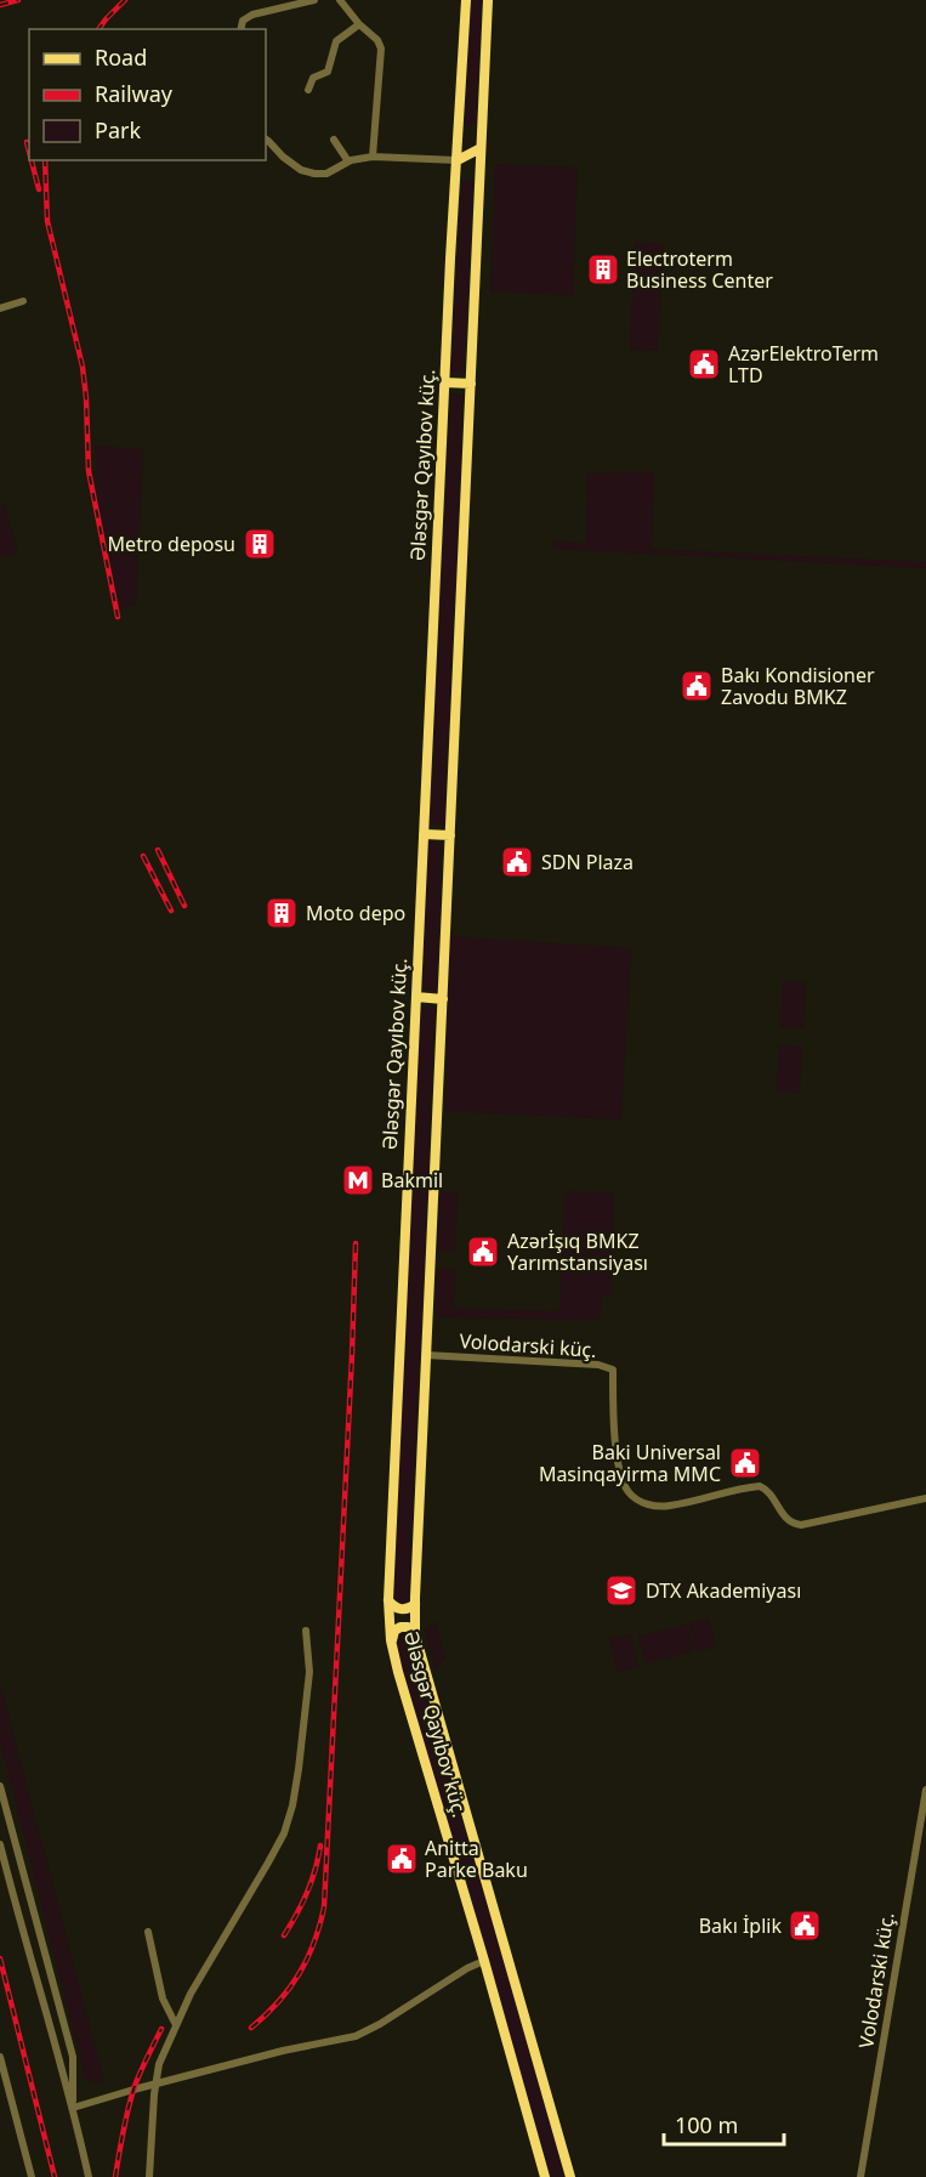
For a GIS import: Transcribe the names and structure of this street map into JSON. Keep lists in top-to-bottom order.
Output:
{
  "streets": {
    "main road": ["Ələsgər Qayıbov küç."],
    "street": ["Volodarski küç."]
  },
  "crossings": [
    ["Ələsgər Qayıbov küç.", "Volodarski küç."]
  ],
  "places": {
    "building": ["Electroterm Business Center", "Metro deposu", "Moto depo"],
    "public building": [
      "AzərElektroTerm LTD",
      "Bakı Kondisioner Zavodu BMKZ",
      "SDN Plaza",
      "Azərİşıq BMKZ Yarımstansiyası",
      "Baki Universal Masinqayirma MMC",
      "Anitta Parke Baku",
      "Bakı İplik"
    ],
    "metro station": ["Bakmil"],
    "school or university": ["DTX Akademiyası"]
  },
  "legend": ["Road", "Railway", "Park"],
  "scale_bar": "100 m"
}
